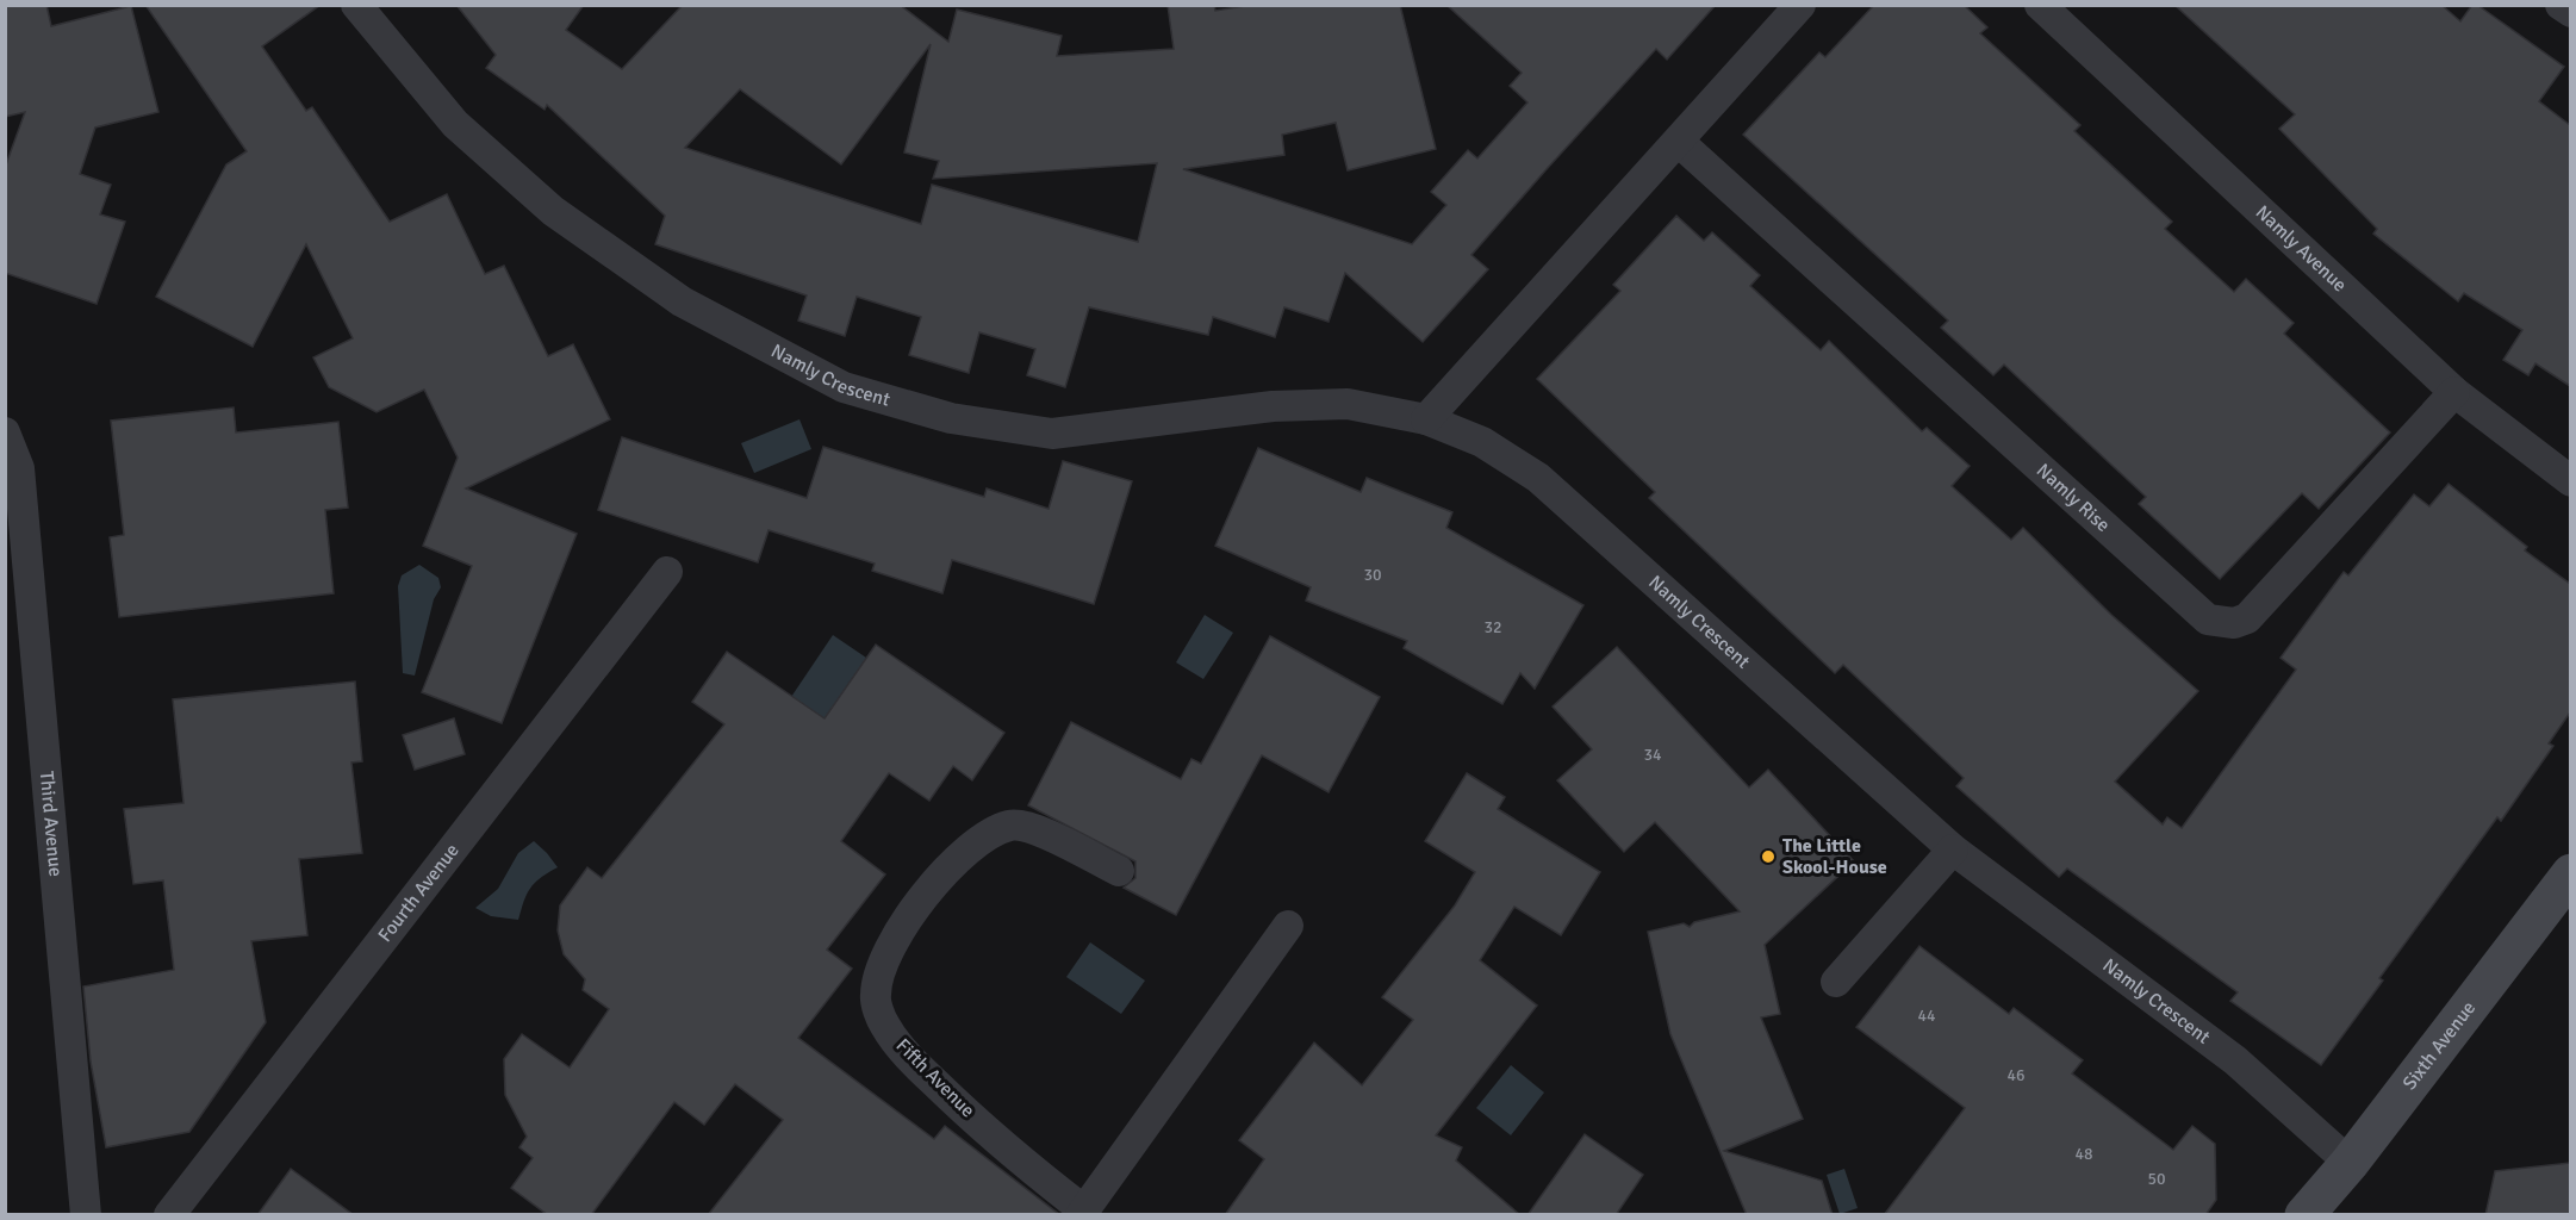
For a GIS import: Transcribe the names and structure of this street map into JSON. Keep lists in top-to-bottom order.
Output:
{
  "streets": {
    "main road": ["Sixth Avenue"],
    "street": [
      "Namly Avenue",
      "Namly Crescent",
      "Namly Rise",
      "Third Avenue",
      "Fourth Avenue",
      "Fifth Avenue"
    ]
  },
  "crossings": [
    ["Namly Avenue", "Namly Rise"],
    ["Namly Crescent", "Sixth Avenue"]
  ],
  "places": ["The Little Skool-House"],
  "house_numbers": [
    "30",
    "32",
    "34",
    "44",
    "46",
    "48",
    "50"
  ]
}
